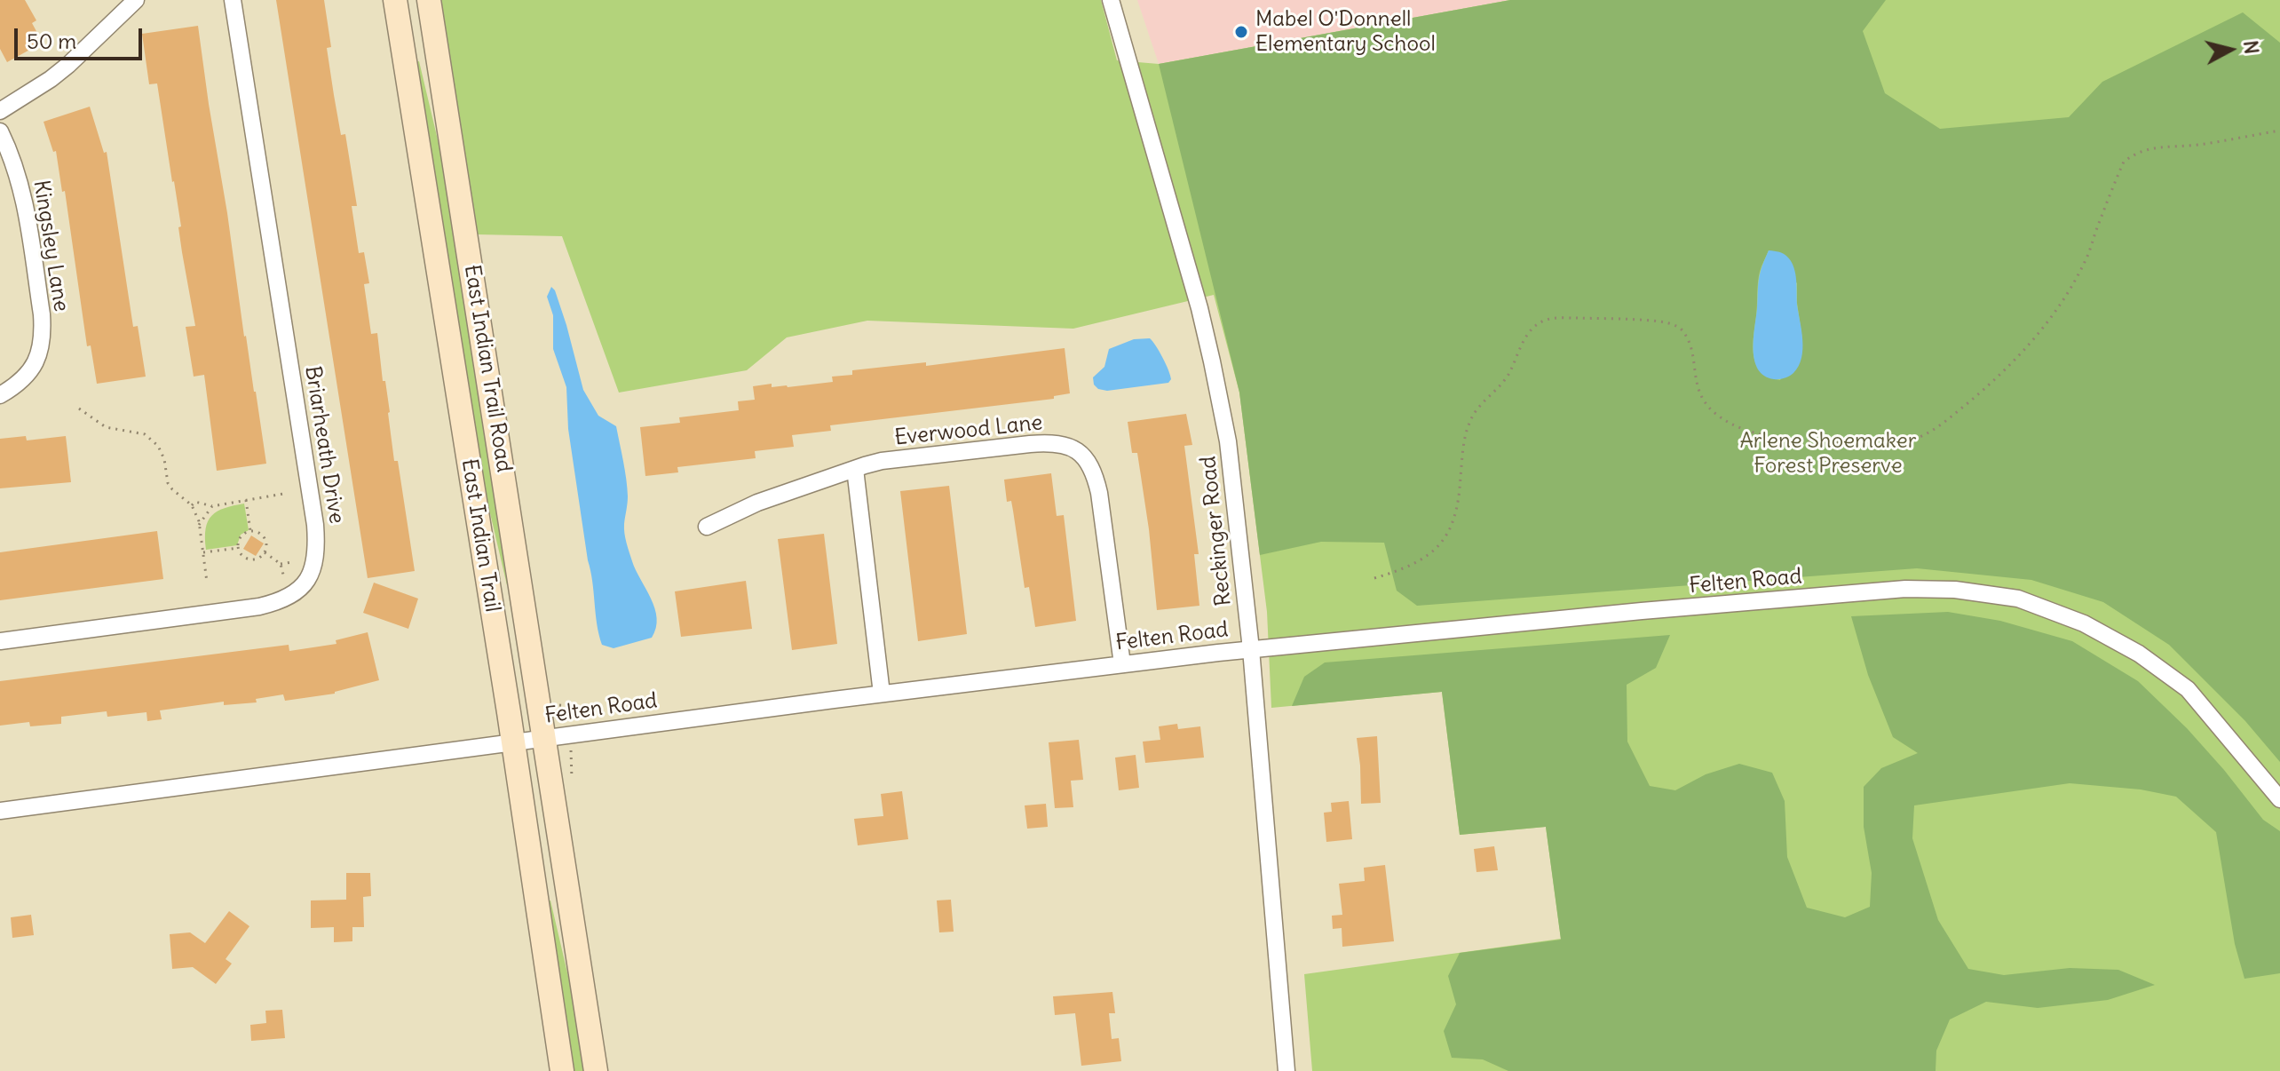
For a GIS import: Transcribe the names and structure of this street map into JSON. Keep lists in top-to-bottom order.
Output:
{
  "streets": {
    "main road": ["East Indian Trail Road", "East Indian Trail"],
    "street": [
      "Kingsley Lane",
      "Everwood Lane",
      "Briarheath Drive",
      "Reckinger Road",
      "Felten Road"
    ]
  },
  "crossings": [
    ["East Indian Trail Road", "Felten Road"],
    ["Everwood Lane", "Felten Road"],
    ["Reckinger Road", "Felten Road"],
    ["East Indian Trail", "Felten Road"]
  ],
  "parks": ["Arlene Shoemaker Forest Preserve"],
  "places": ["Mabel O'Donnell Elementary School"],
  "scale_bar": "50 m",
  "north": "right"
}
